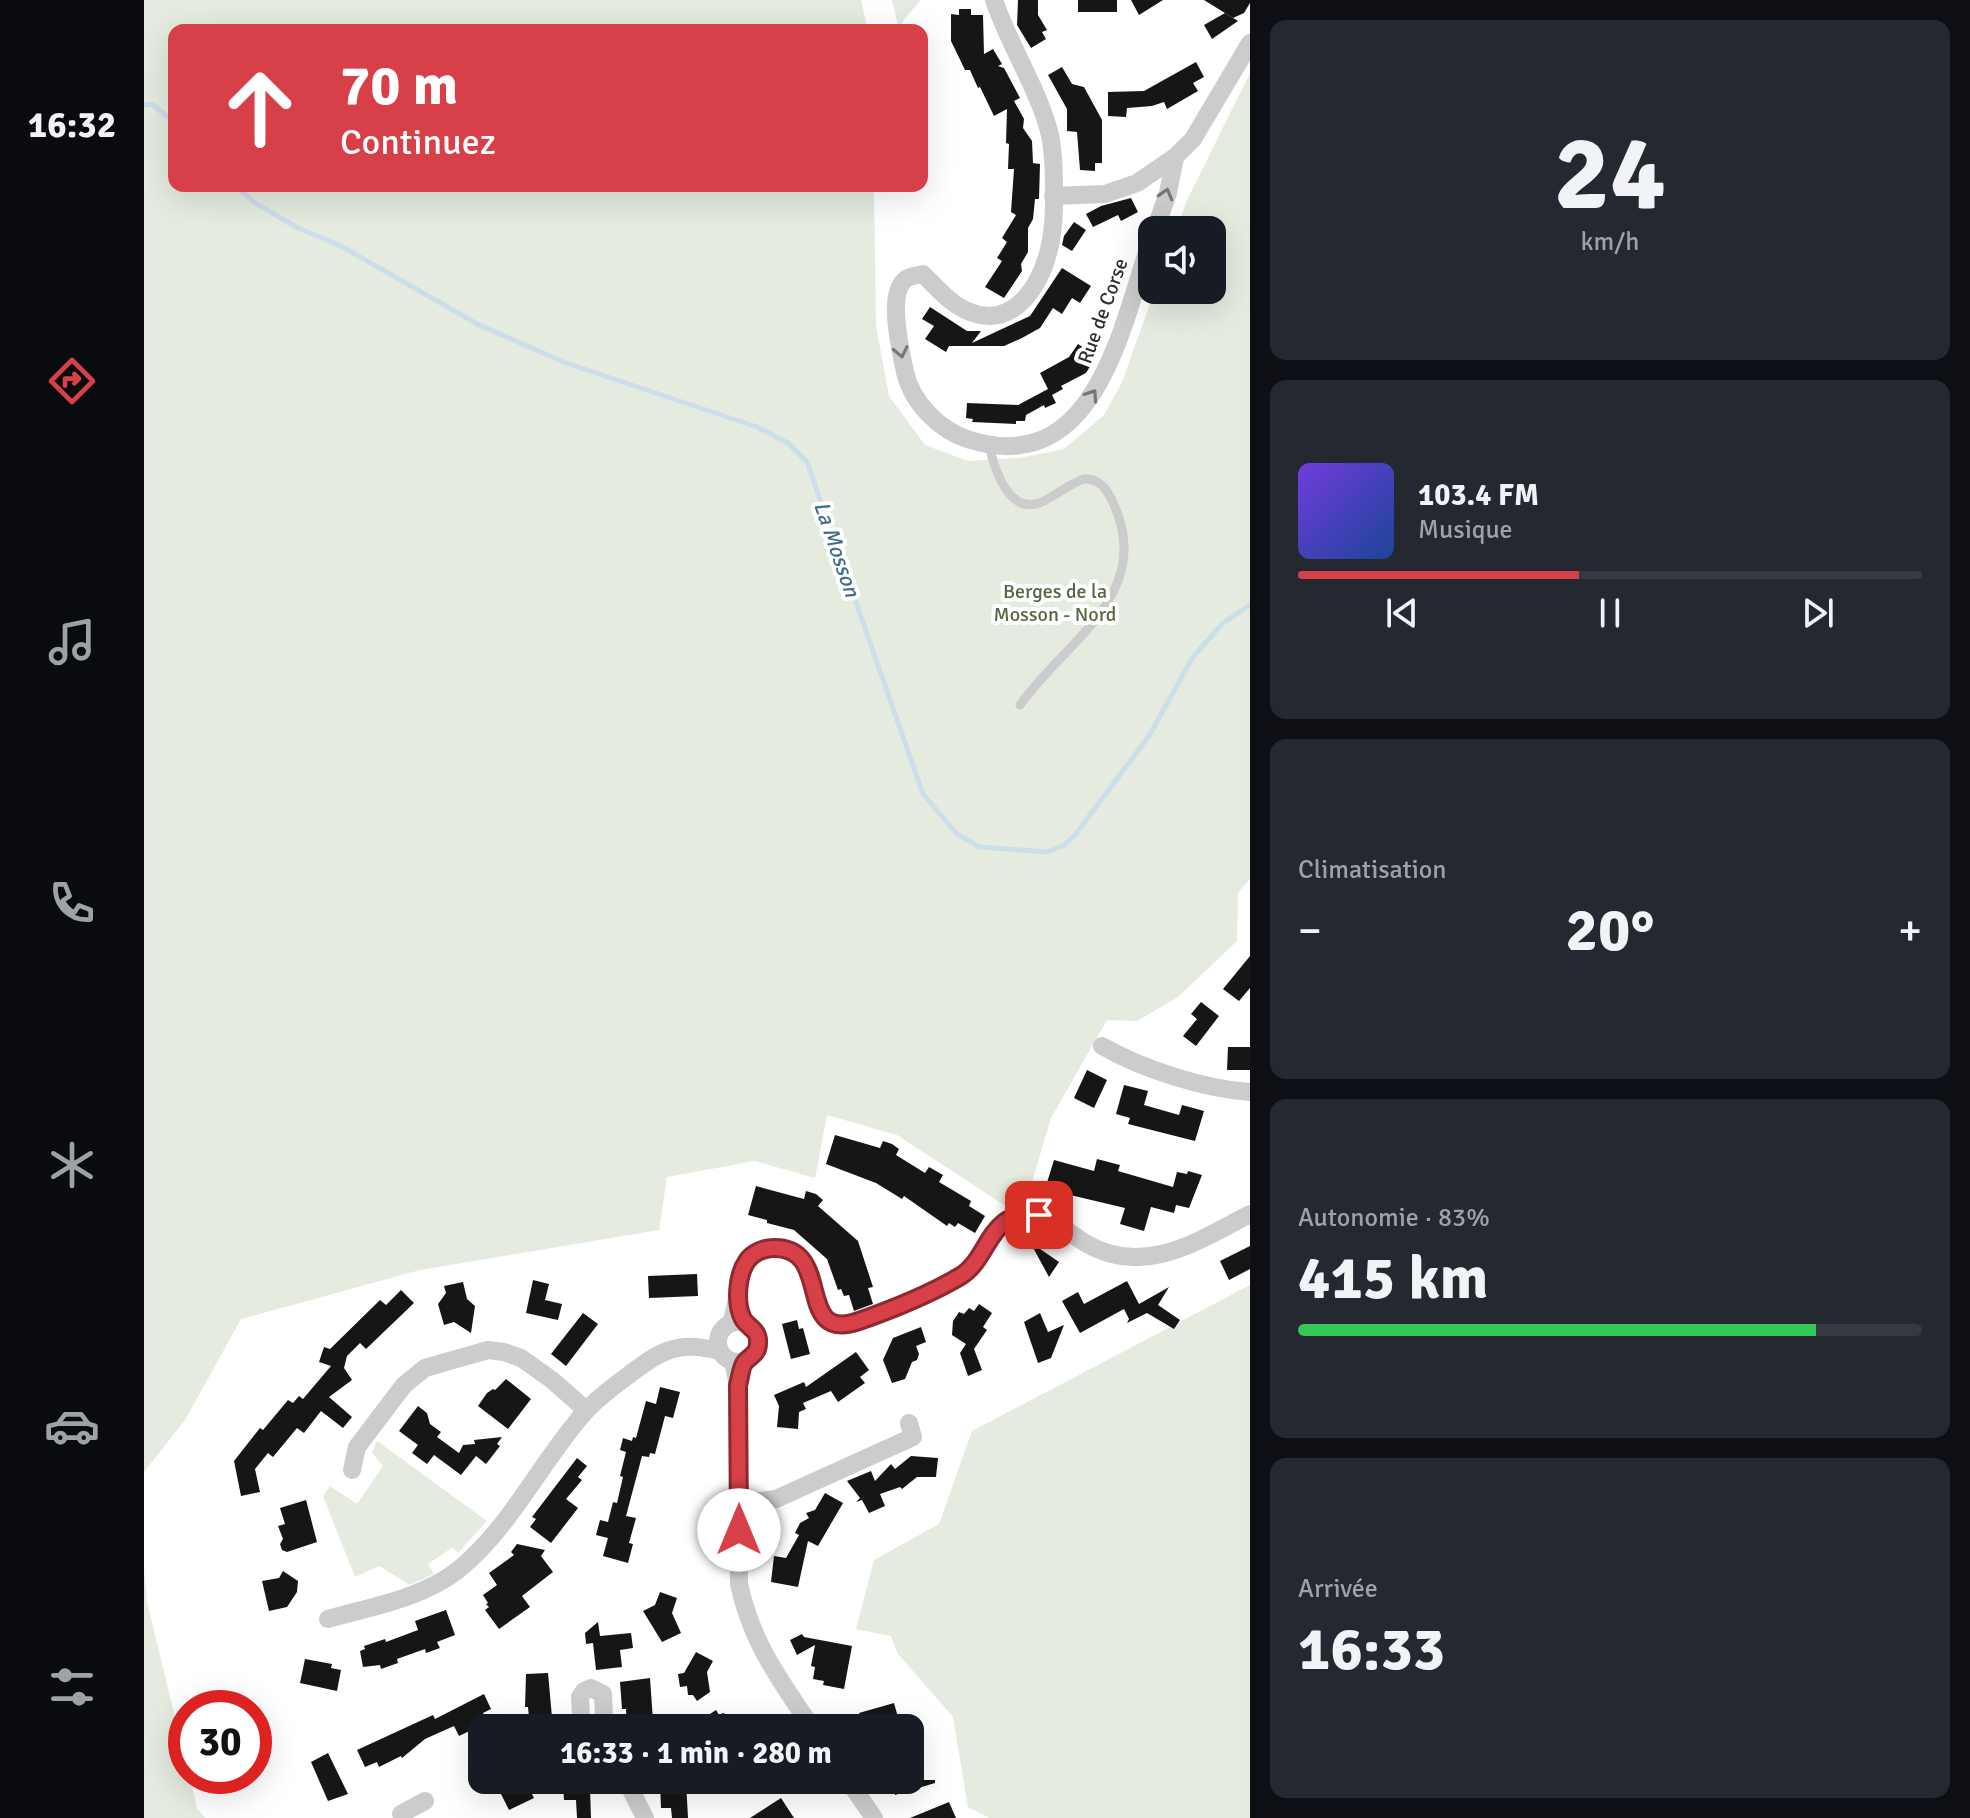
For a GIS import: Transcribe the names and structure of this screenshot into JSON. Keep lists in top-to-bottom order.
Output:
{
  "streets": {
    "street": ["Rue de Corse"]
  },
  "water": ["La Mosson"],
  "parks": ["Berges de la Mosson - Nord"],
  "page": {
    "tabs": "16:32",
    "tile": [
      ["24", "km/h"],
      "Climatisation",
      ["Autonomie · 83%", "415 km"],
      ["Arrivée", "16:33"]
    ],
    "turn": ["70 m", "Continuez"],
    "song": ["103.4 FM", "Musique"],
    "heat": ["−", "20°", "+"],
    "limit": "30",
    "trip": "16:33 · 1 min · 280 m"
  }
}
